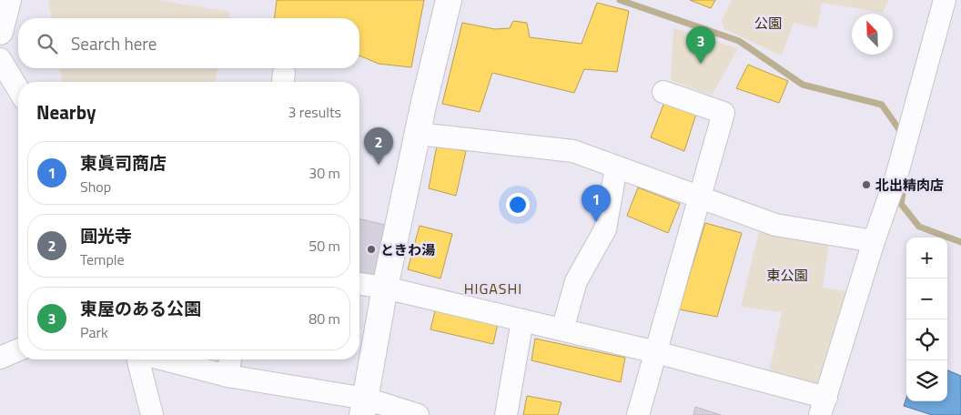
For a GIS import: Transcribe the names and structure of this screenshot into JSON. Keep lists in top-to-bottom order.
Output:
{
  "districts": ["HIGASHI"],
  "parks": ["公園", "東公園"],
  "places": ["北出精肉店", "ときわ湯"],
  "north": "top left",
  "page": {
    "search": "Search here",
    "pins": ["3", "2", "1"],
    "heading": ["Nearby", "3 results"],
    "list": [
      {
        "mark": "1",
        "name": "東眞司商店",
        "note": "Shop",
        "value": "30 m"
      },
      {
        "mark": "2",
        "name": "圓光寺",
        "note": "Temple",
        "value": "50 m"
      },
      {
        "mark": "3",
        "name": "東屋のある公園",
        "note": "Park",
        "value": "80 m"
      }
    ],
    "map_buttons": ["+", "−"]
  }
}
